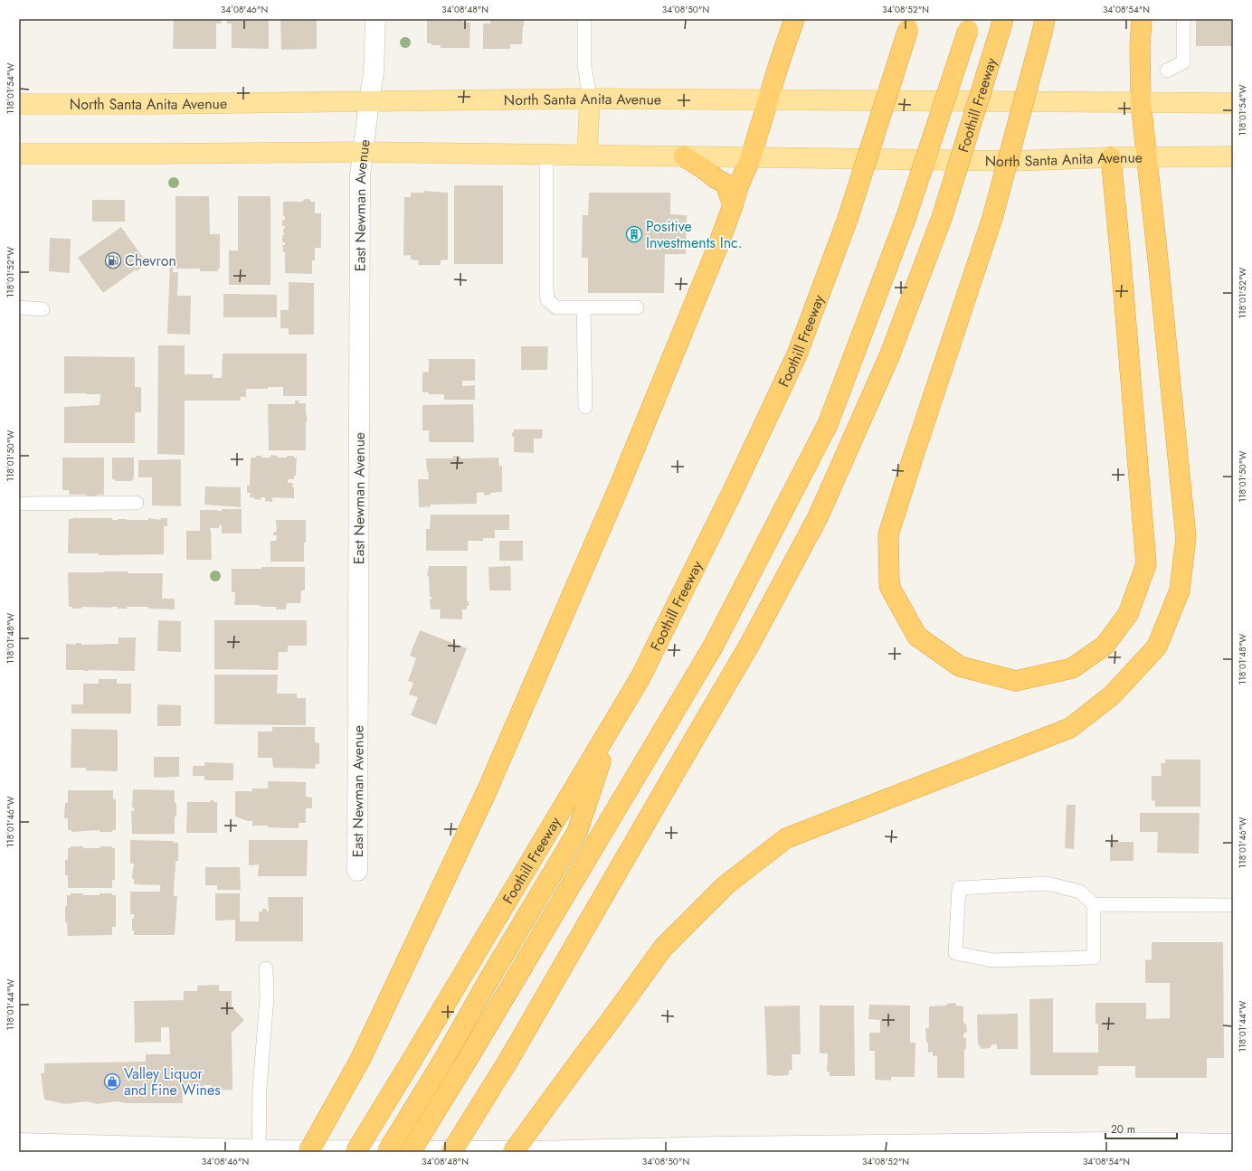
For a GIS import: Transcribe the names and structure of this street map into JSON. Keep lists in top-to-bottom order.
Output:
{
  "streets": {
    "highway": ["Foothill Freeway"],
    "main road": ["North Santa Anita Avenue"],
    "street": ["East Newman Avenue"]
  },
  "crossings": [
    ["North Santa Anita Avenue", "East Newman Avenue"]
  ],
  "places": {
    "building": ["Positive Investments Inc."],
    "fuel station": ["Chevron"],
    "shop": ["Valley Liquor and Fine Wines"]
  },
  "scale_bar": "20 m",
  "coordinates": [
    "34°08'46\"N",
    "34°08'48\"N",
    "34°08'50\"N",
    "34°08'52\"N",
    "34°08'54\"N",
    "118°01'54\"W",
    "118°01'52\"W",
    "118°01'50\"W",
    "118°01'48\"W",
    "118°01'46\"W",
    "118°01'44\"W"
  ]
}
